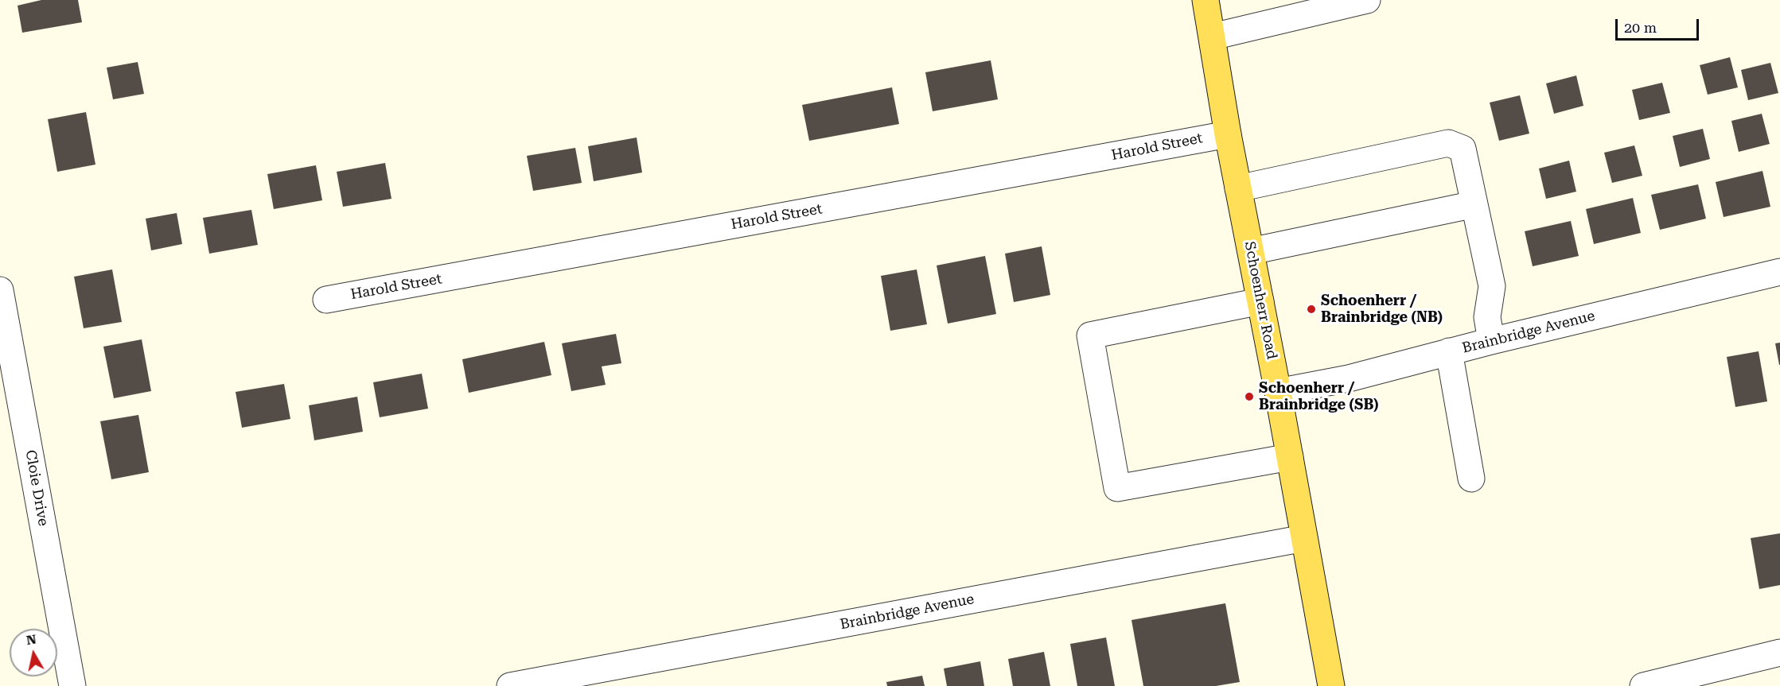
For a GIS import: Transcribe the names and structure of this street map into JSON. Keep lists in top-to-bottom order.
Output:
{
  "streets": {
    "main road": ["Schoenherr Road"],
    "street": ["Harold Street", "Brainbridge Avenue", "Cloie Drive"]
  },
  "crossings": [
    ["Harold Street", "Schoenherr Road"],
    ["Schoenherr Road", "Brainbridge Avenue"]
  ],
  "places": ["Schoenherr / Brainbridge (NB)", "Schoenherr / Brainbridge (SB)"],
  "scale_bar": "20 m",
  "north": "top"
}
